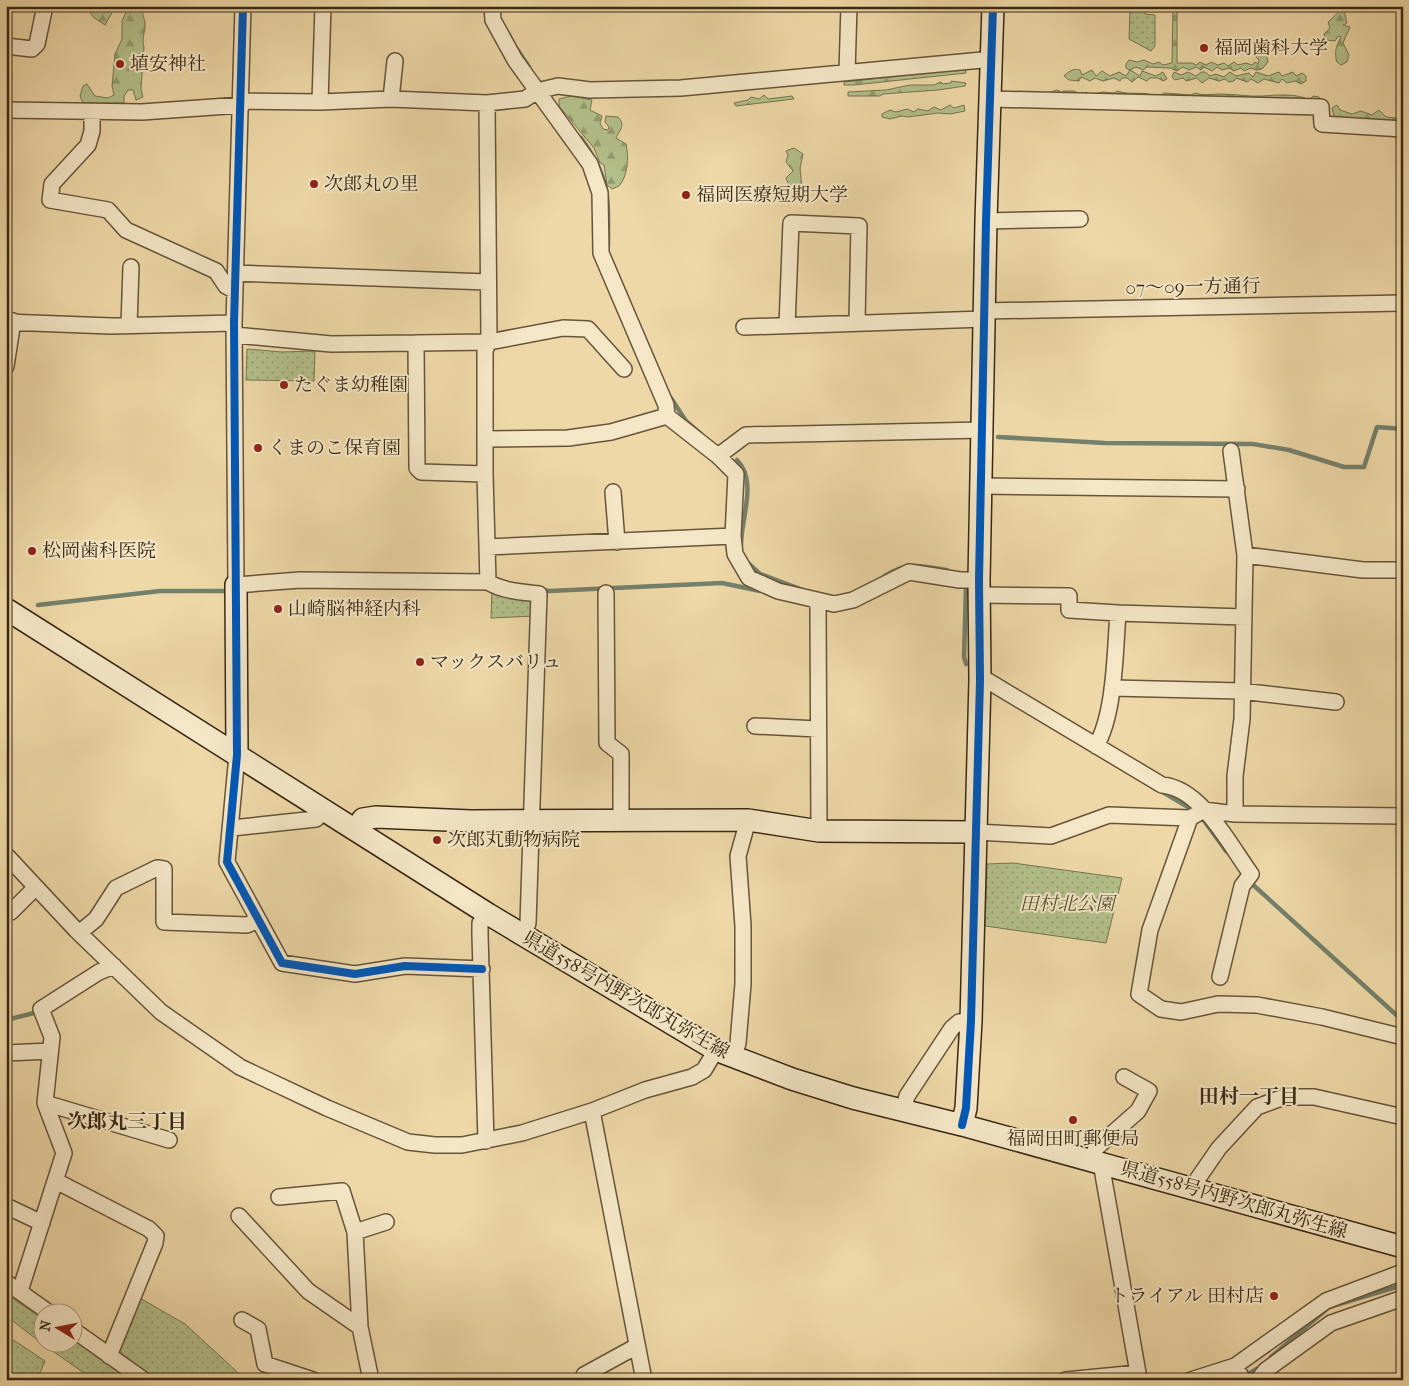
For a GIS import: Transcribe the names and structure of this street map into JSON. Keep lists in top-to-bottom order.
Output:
{
  "streets": {
    "street": ["07～09一方通行", "県道558号内野次郎丸弥生線"]
  },
  "districts": ["田村一丁目", "次郎丸三丁目"],
  "parks": ["田村北公園"],
  "places": [
    "福岡歯科大学",
    "埴安神社",
    "次郎丸の里",
    "福岡医療短期大学",
    "たぐま幼稚園",
    "くまのこ保育園",
    "松岡歯科医院",
    "山崎脳神経内科",
    "マックスバリュ",
    "次郎丸動物病院",
    "福岡田町郵便局",
    "トライアル 田村店"
  ],
  "north": "left"
}
